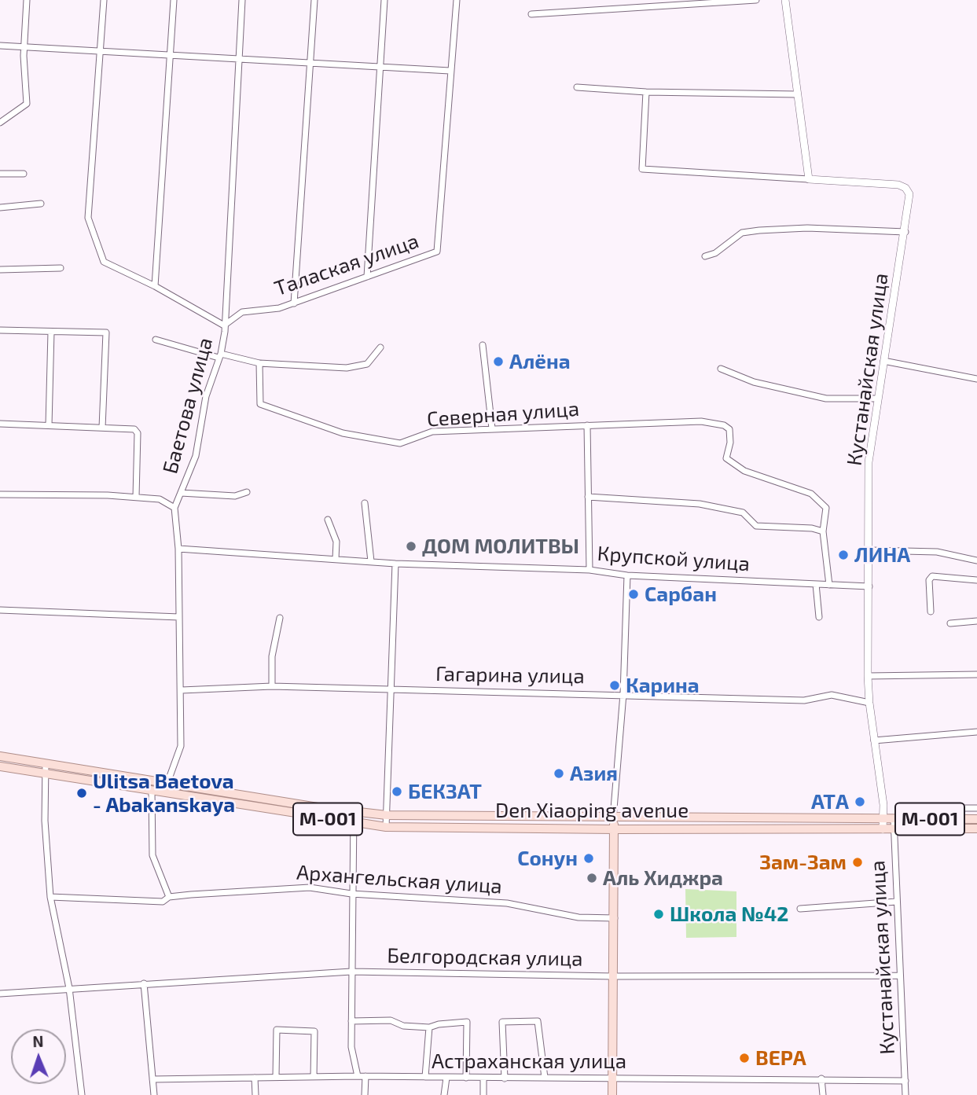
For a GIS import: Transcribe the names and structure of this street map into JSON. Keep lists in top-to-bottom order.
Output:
{
  "streets": {
    "main road": ["Den Xiaoping avenue", "M-001"],
    "street": [
      "Талаская улица",
      "Кустанайская улица",
      "Баетова улица",
      "Северная улица",
      "Крупской улица",
      "Гагарина улица",
      "Архангельская улица",
      "Белгородская улица",
      "Астраханская улица"
    ]
  },
  "crossings": [
    ["Талаская улица", "Баетова улица"],
    ["Кустанайская улица", "Крупской улица"],
    ["Кустанайская улица", "Гагарина улица"],
    ["Кустанайская улица", "Den Xiaoping avenue"],
    ["Кустанайская улица", "Белгородская улица"],
    ["Кустанайская улица", "Астраханская улица"],
    ["Баетова улица", "Крупской улица"],
    ["Баетова улица", "Гагарина улица"],
    ["Баетова улица", "Den Xiaoping avenue"],
    ["Den Xiaoping avenue", "M-001"]
  ],
  "places": [
    "Алёна",
    "ДОМ МОЛИТВЫ",
    "ЛИНА",
    "Сарбан",
    "Карина",
    "Азия",
    "БЕКЗАТ",
    "Ulitsa Baetova - Abakanskaya",
    "АТА",
    "Сонун",
    "Зам-Зам",
    "Аль Хиджра",
    "Школа №42",
    "ВЕРА"
  ],
  "north": "top"
}
